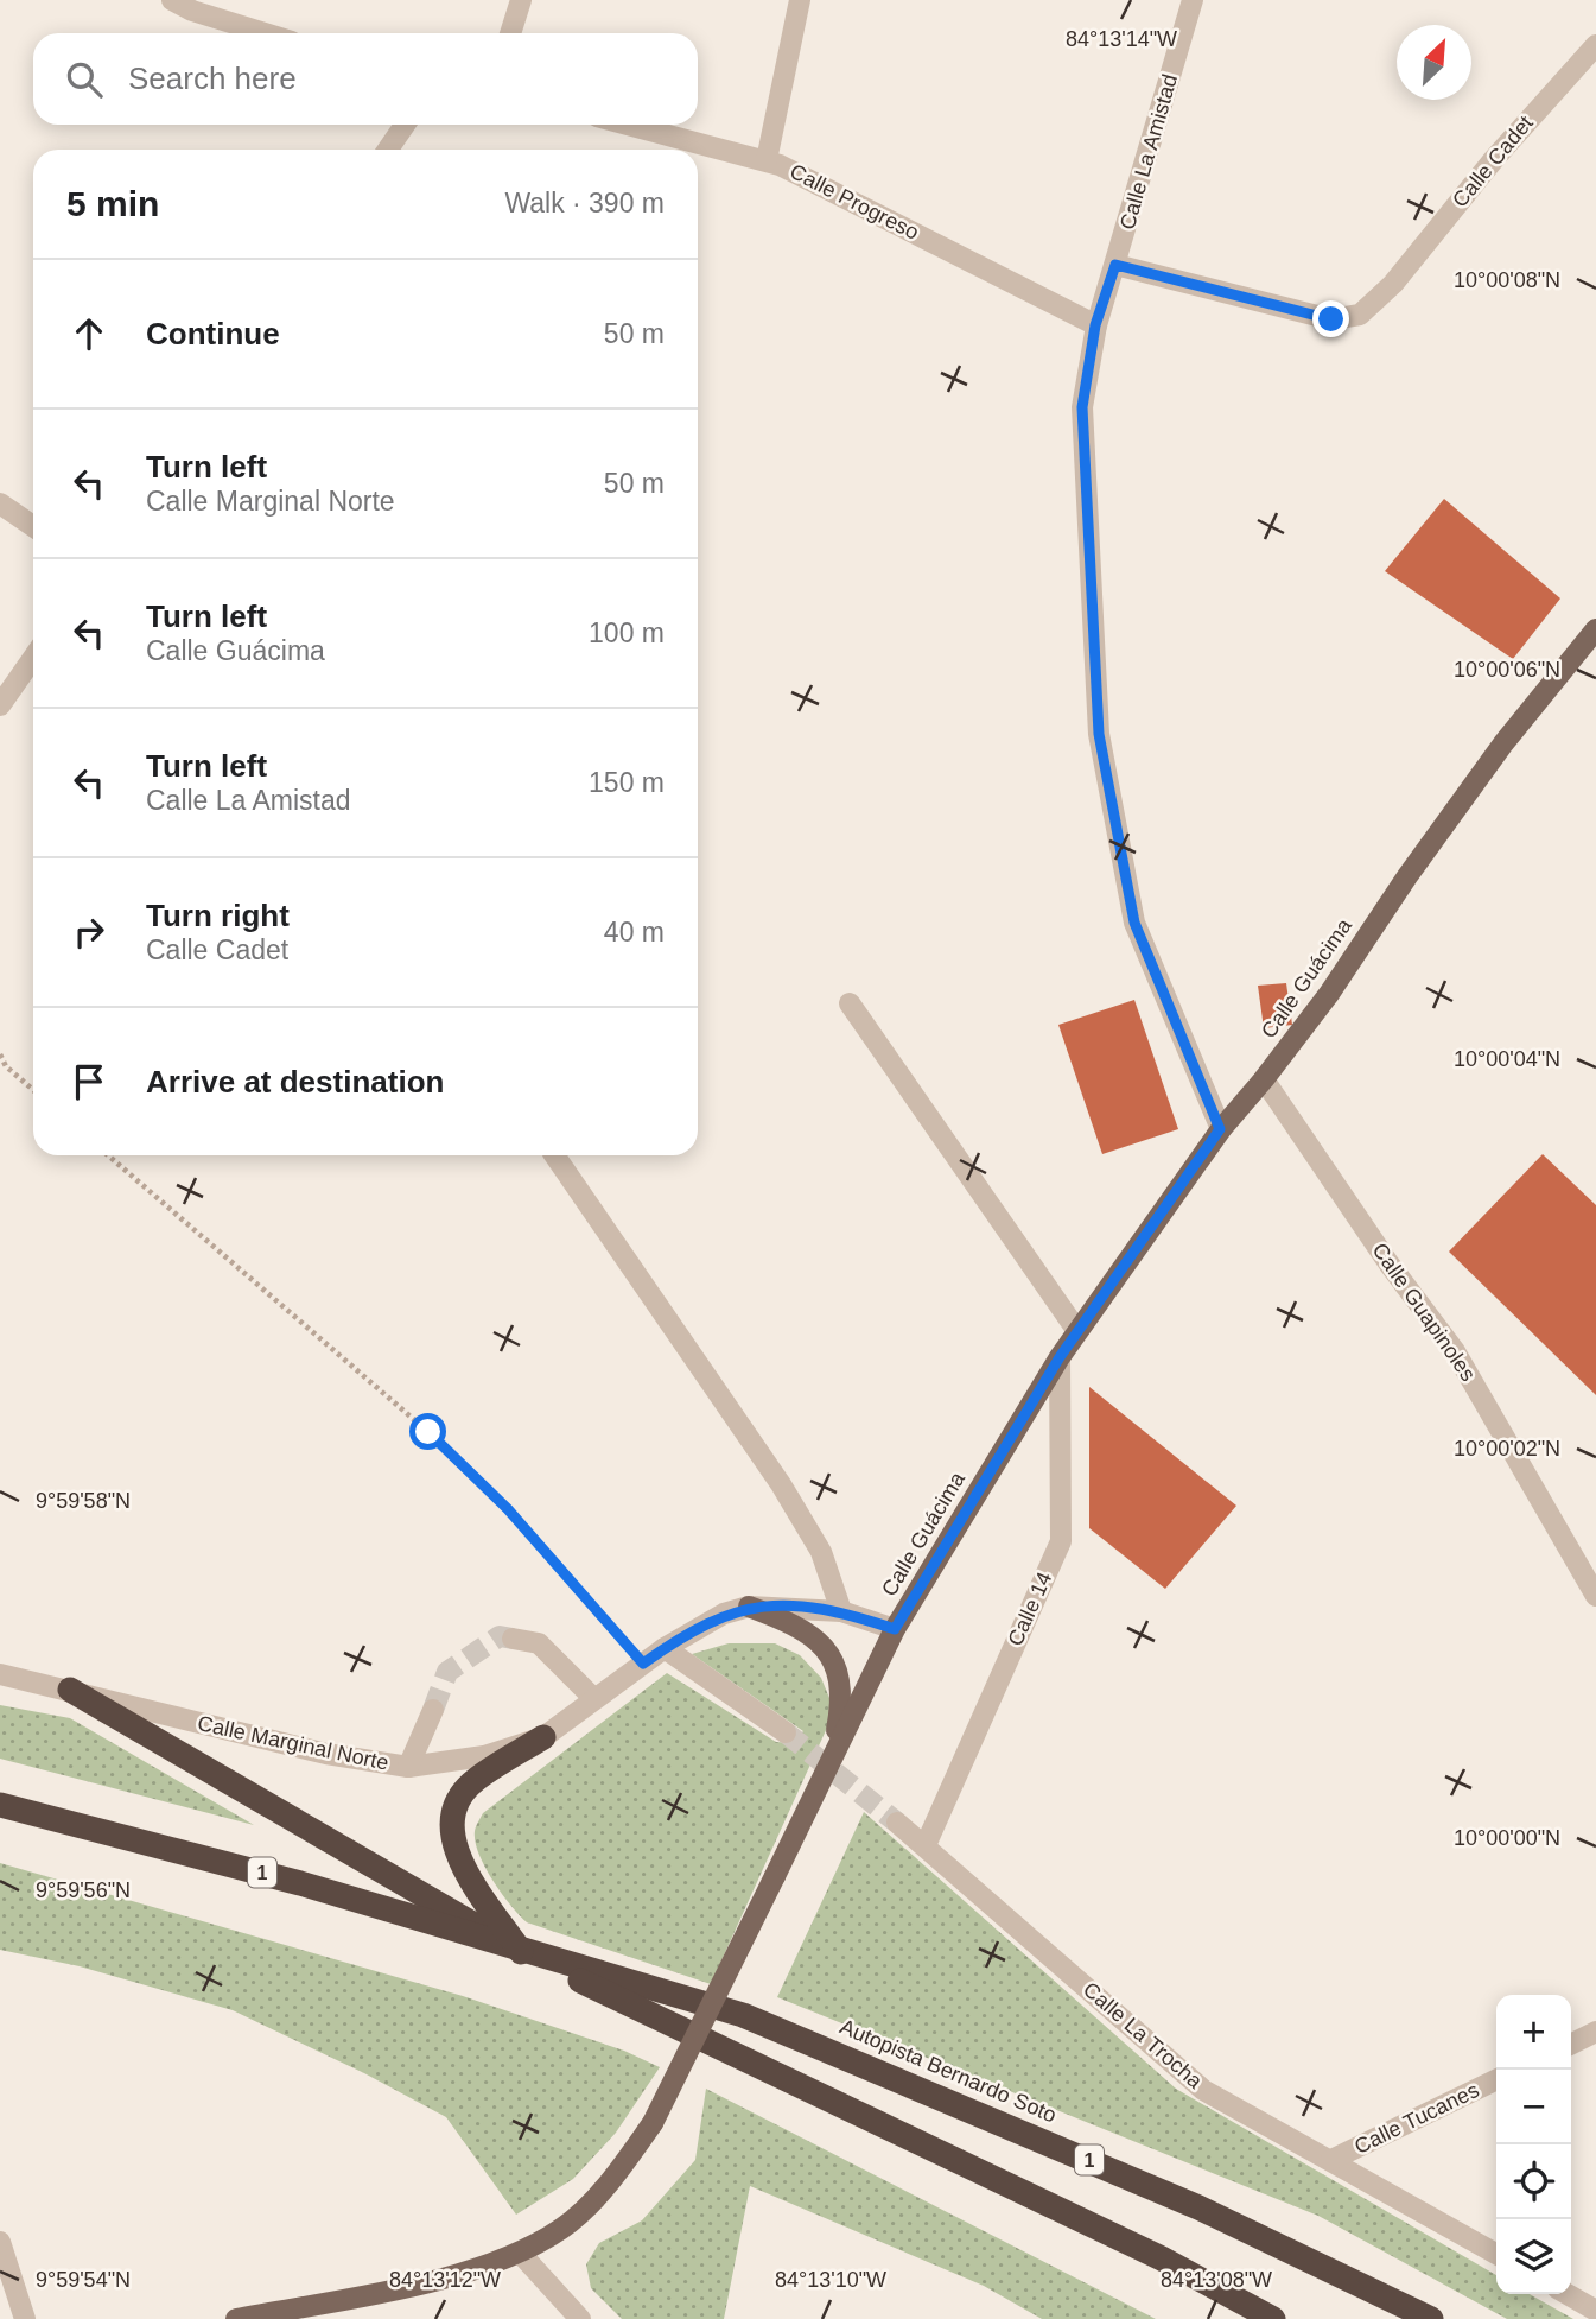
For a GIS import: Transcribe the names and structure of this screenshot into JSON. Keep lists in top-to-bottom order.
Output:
{
  "streets": {
    "highway": ["1", "Autopista Bernardo Soto"],
    "main road": ["Calle Guácima"],
    "street": [
      "Calle La Amistad",
      "Calle Cadet",
      "Calle Progreso",
      "Calle Guapinoles",
      "Calle 14",
      "Calle Marginal Norte",
      "Calle La Trocha",
      "Calle Tucanes"
    ]
  },
  "crossings": [
    ["Calle La Amistad", "Calle Cadet"],
    ["Calle La Amistad", "Calle Progreso"],
    ["Calle La Amistad", "Calle Guácima"],
    ["Calle Guácima", "Calle Guapinoles"],
    ["Calle Guácima", "Calle 14"],
    ["Calle Guácima", "Calle Marginal Norte"],
    ["Calle 14", "Calle La Trocha"],
    ["Calle La Trocha", "Calle Tucanes"]
  ],
  "north": "top right",
  "page": {
    "search": "Search here",
    "heading": ["5 min", "Walk · 390 m"],
    "list": [
      ["Continue", "50 m"],
      ["Turn left", "Calle Marginal Norte", "50 m"],
      ["Turn left", "Calle Guácima", "100 m"],
      ["Turn left", "Calle La Amistad", "150 m"],
      ["Turn right", "Calle Cadet", "40 m"],
      "Arrive at destination"
    ],
    "map_buttons": ["+", "−"]
  },
  "coordinates": [
    "84°13'14\"W",
    "10°00'08\"N",
    "10°00'06\"N",
    "10°00'04\"N",
    "10°00'02\"N",
    "9°59'58\"N",
    "10°00'00\"N",
    "9°59'56\"N",
    "84°13'12\"W",
    "84°13'10\"W",
    "84°13'08\"W",
    "9°59'54\"N"
  ]
}
